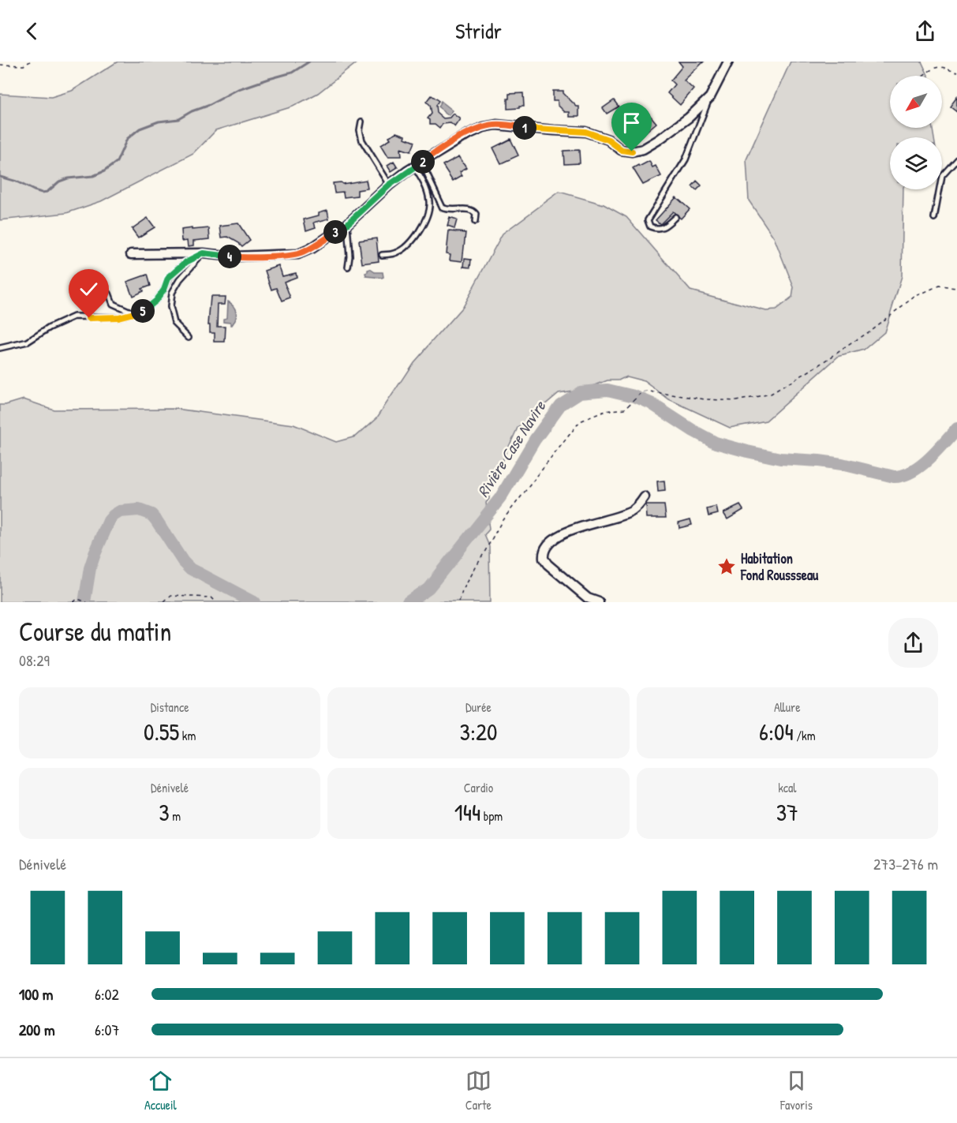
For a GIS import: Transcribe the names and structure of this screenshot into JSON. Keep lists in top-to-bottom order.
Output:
{
  "water": ["Rivière Case Navire"],
  "places": {
    "place": ["Habitation Fond Roussseau"]
  },
  "north": "bottom left",
  "page": {
    "header": "Stridr",
    "pins": [
      "1",
      "2",
      "3",
      "4",
      "5"
    ],
    "heading": ["Course du matin", "08:29"],
    "stats": [
      ["Distance", "0.55 km"],
      ["Durée", "3:20"],
      ["Allure", "6:04 /km"],
      ["Dénivelé", "3 m"],
      ["Cardio", "144 bpm"],
      ["kcal", "37"]
    ],
    "chart": ["Dénivelé", "273–276 m"],
    "list": [
      {
        "name": "100 m",
        "note": "6:02"
      },
      {
        "name": "200 m",
        "note": "6:07"
      }
    ],
    "tabs": ["Accueil", "Carte", "Favoris"]
  }
}
